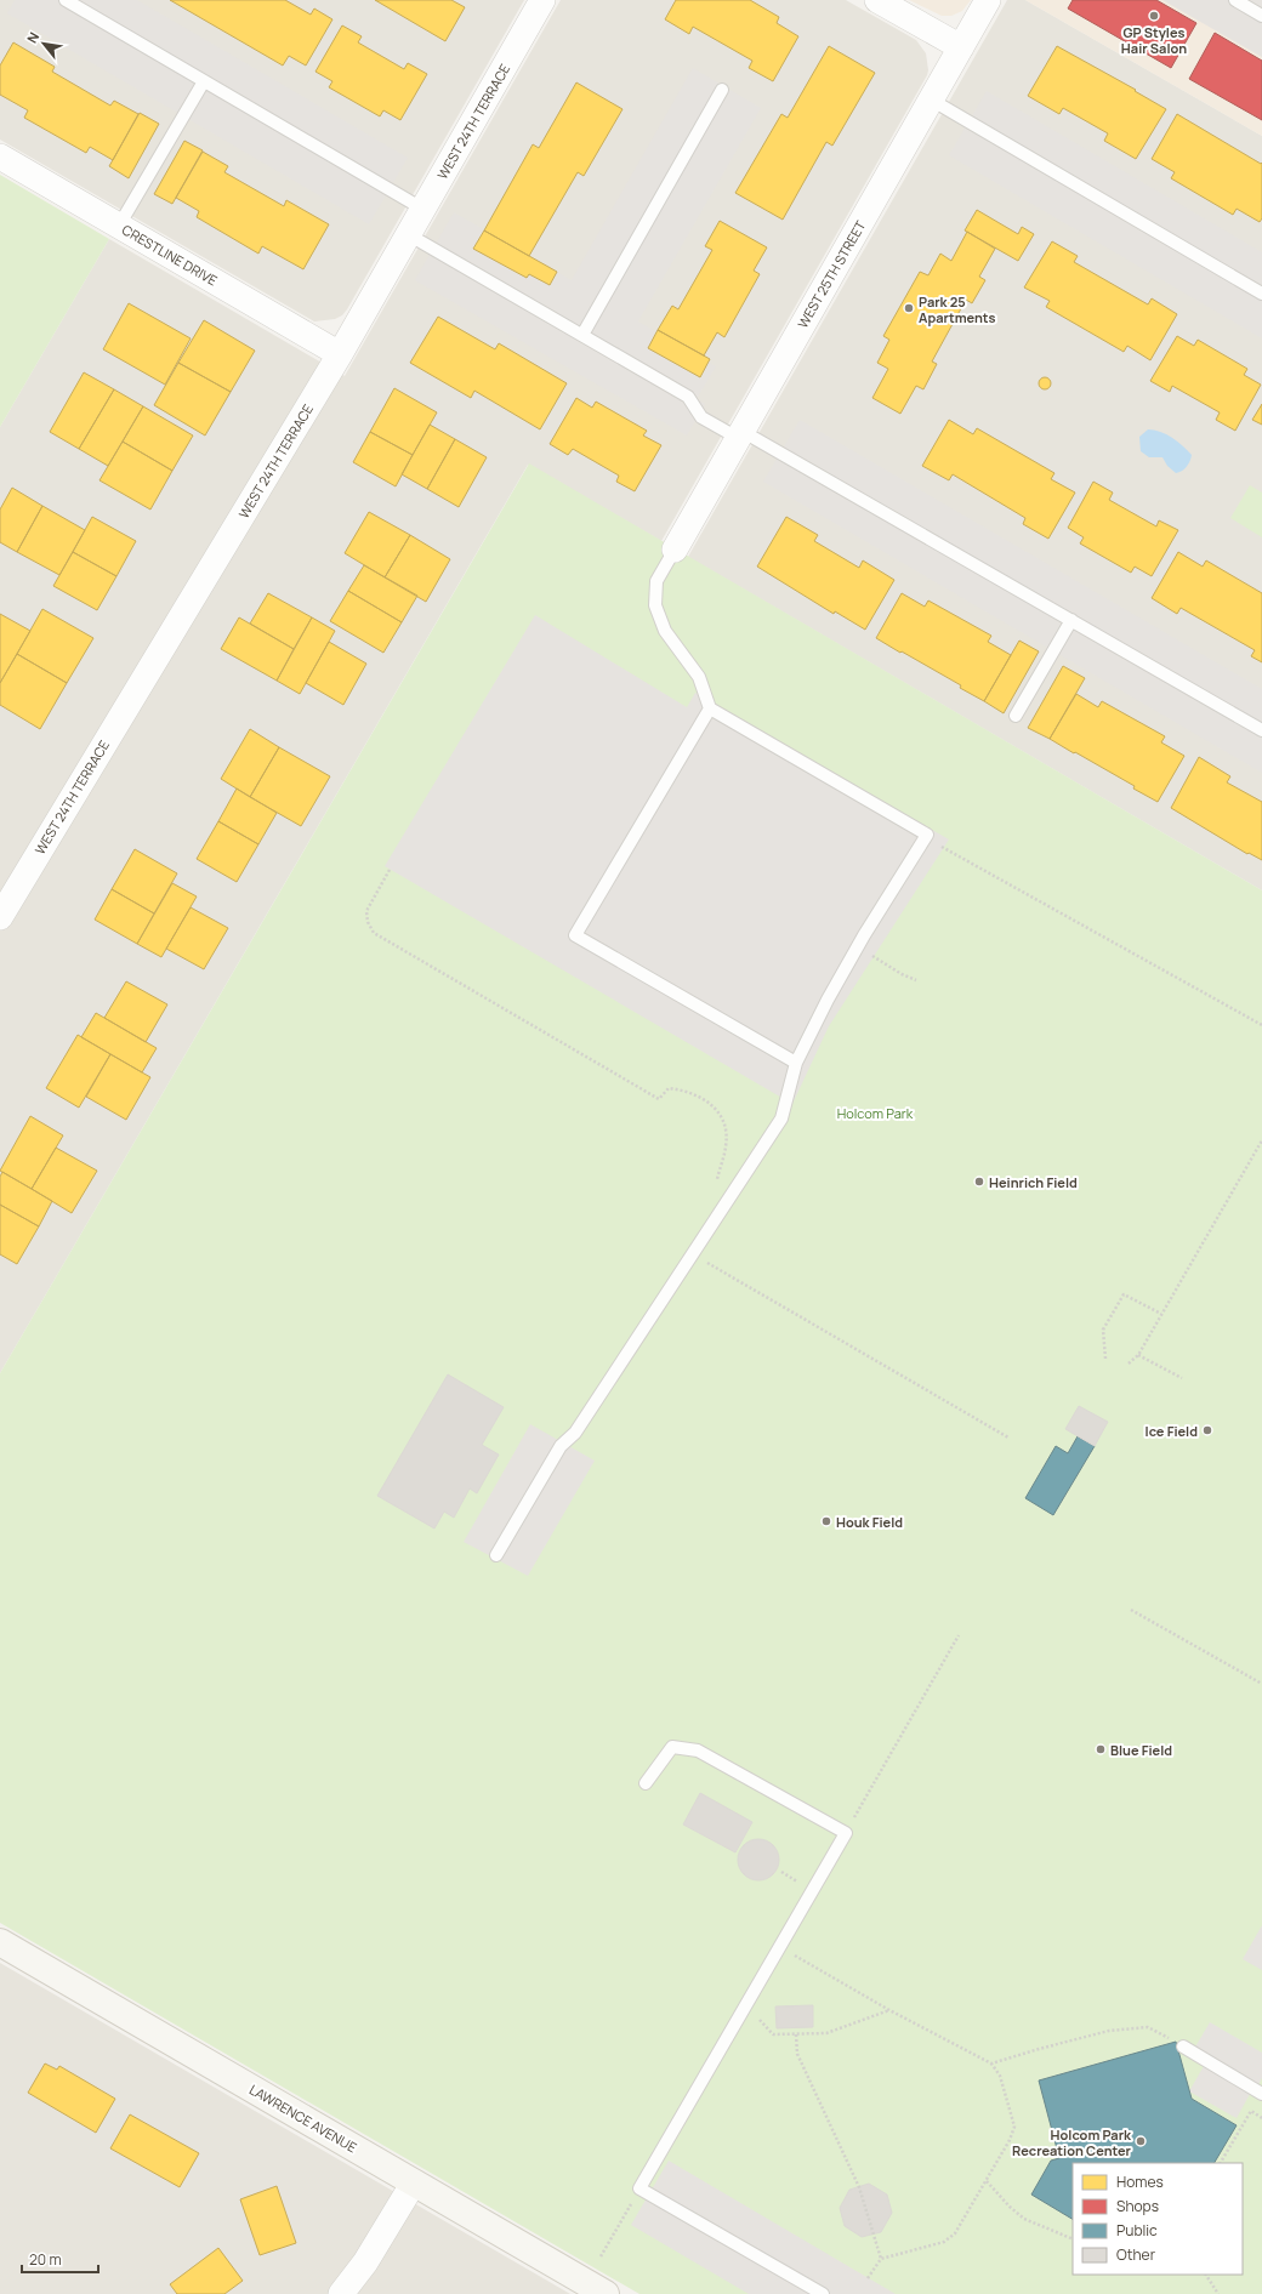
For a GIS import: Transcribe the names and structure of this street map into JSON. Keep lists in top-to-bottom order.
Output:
{
  "streets": {
    "street": [
      "WEST 24TH TERRACE",
      "CRESTLINE DRIVE",
      "WEST 25TH STREET",
      "LAWRENCE AVENUE"
    ]
  },
  "crossings": [
    ["WEST 24TH TERRACE", "CRESTLINE DRIVE"]
  ],
  "parks": ["Holcom Park"],
  "places": [
    "GP Styles Hair Salon",
    "Park 25 Apartments",
    "Heinrich Field",
    "Ice Field",
    "Houk Field",
    "Blue Field",
    "Holcom Park Recreation Center"
  ],
  "legend": [
    "Homes",
    "Shops",
    "Public",
    "Other"
  ],
  "scale_bar": "20 m",
  "north": "top left"
}
